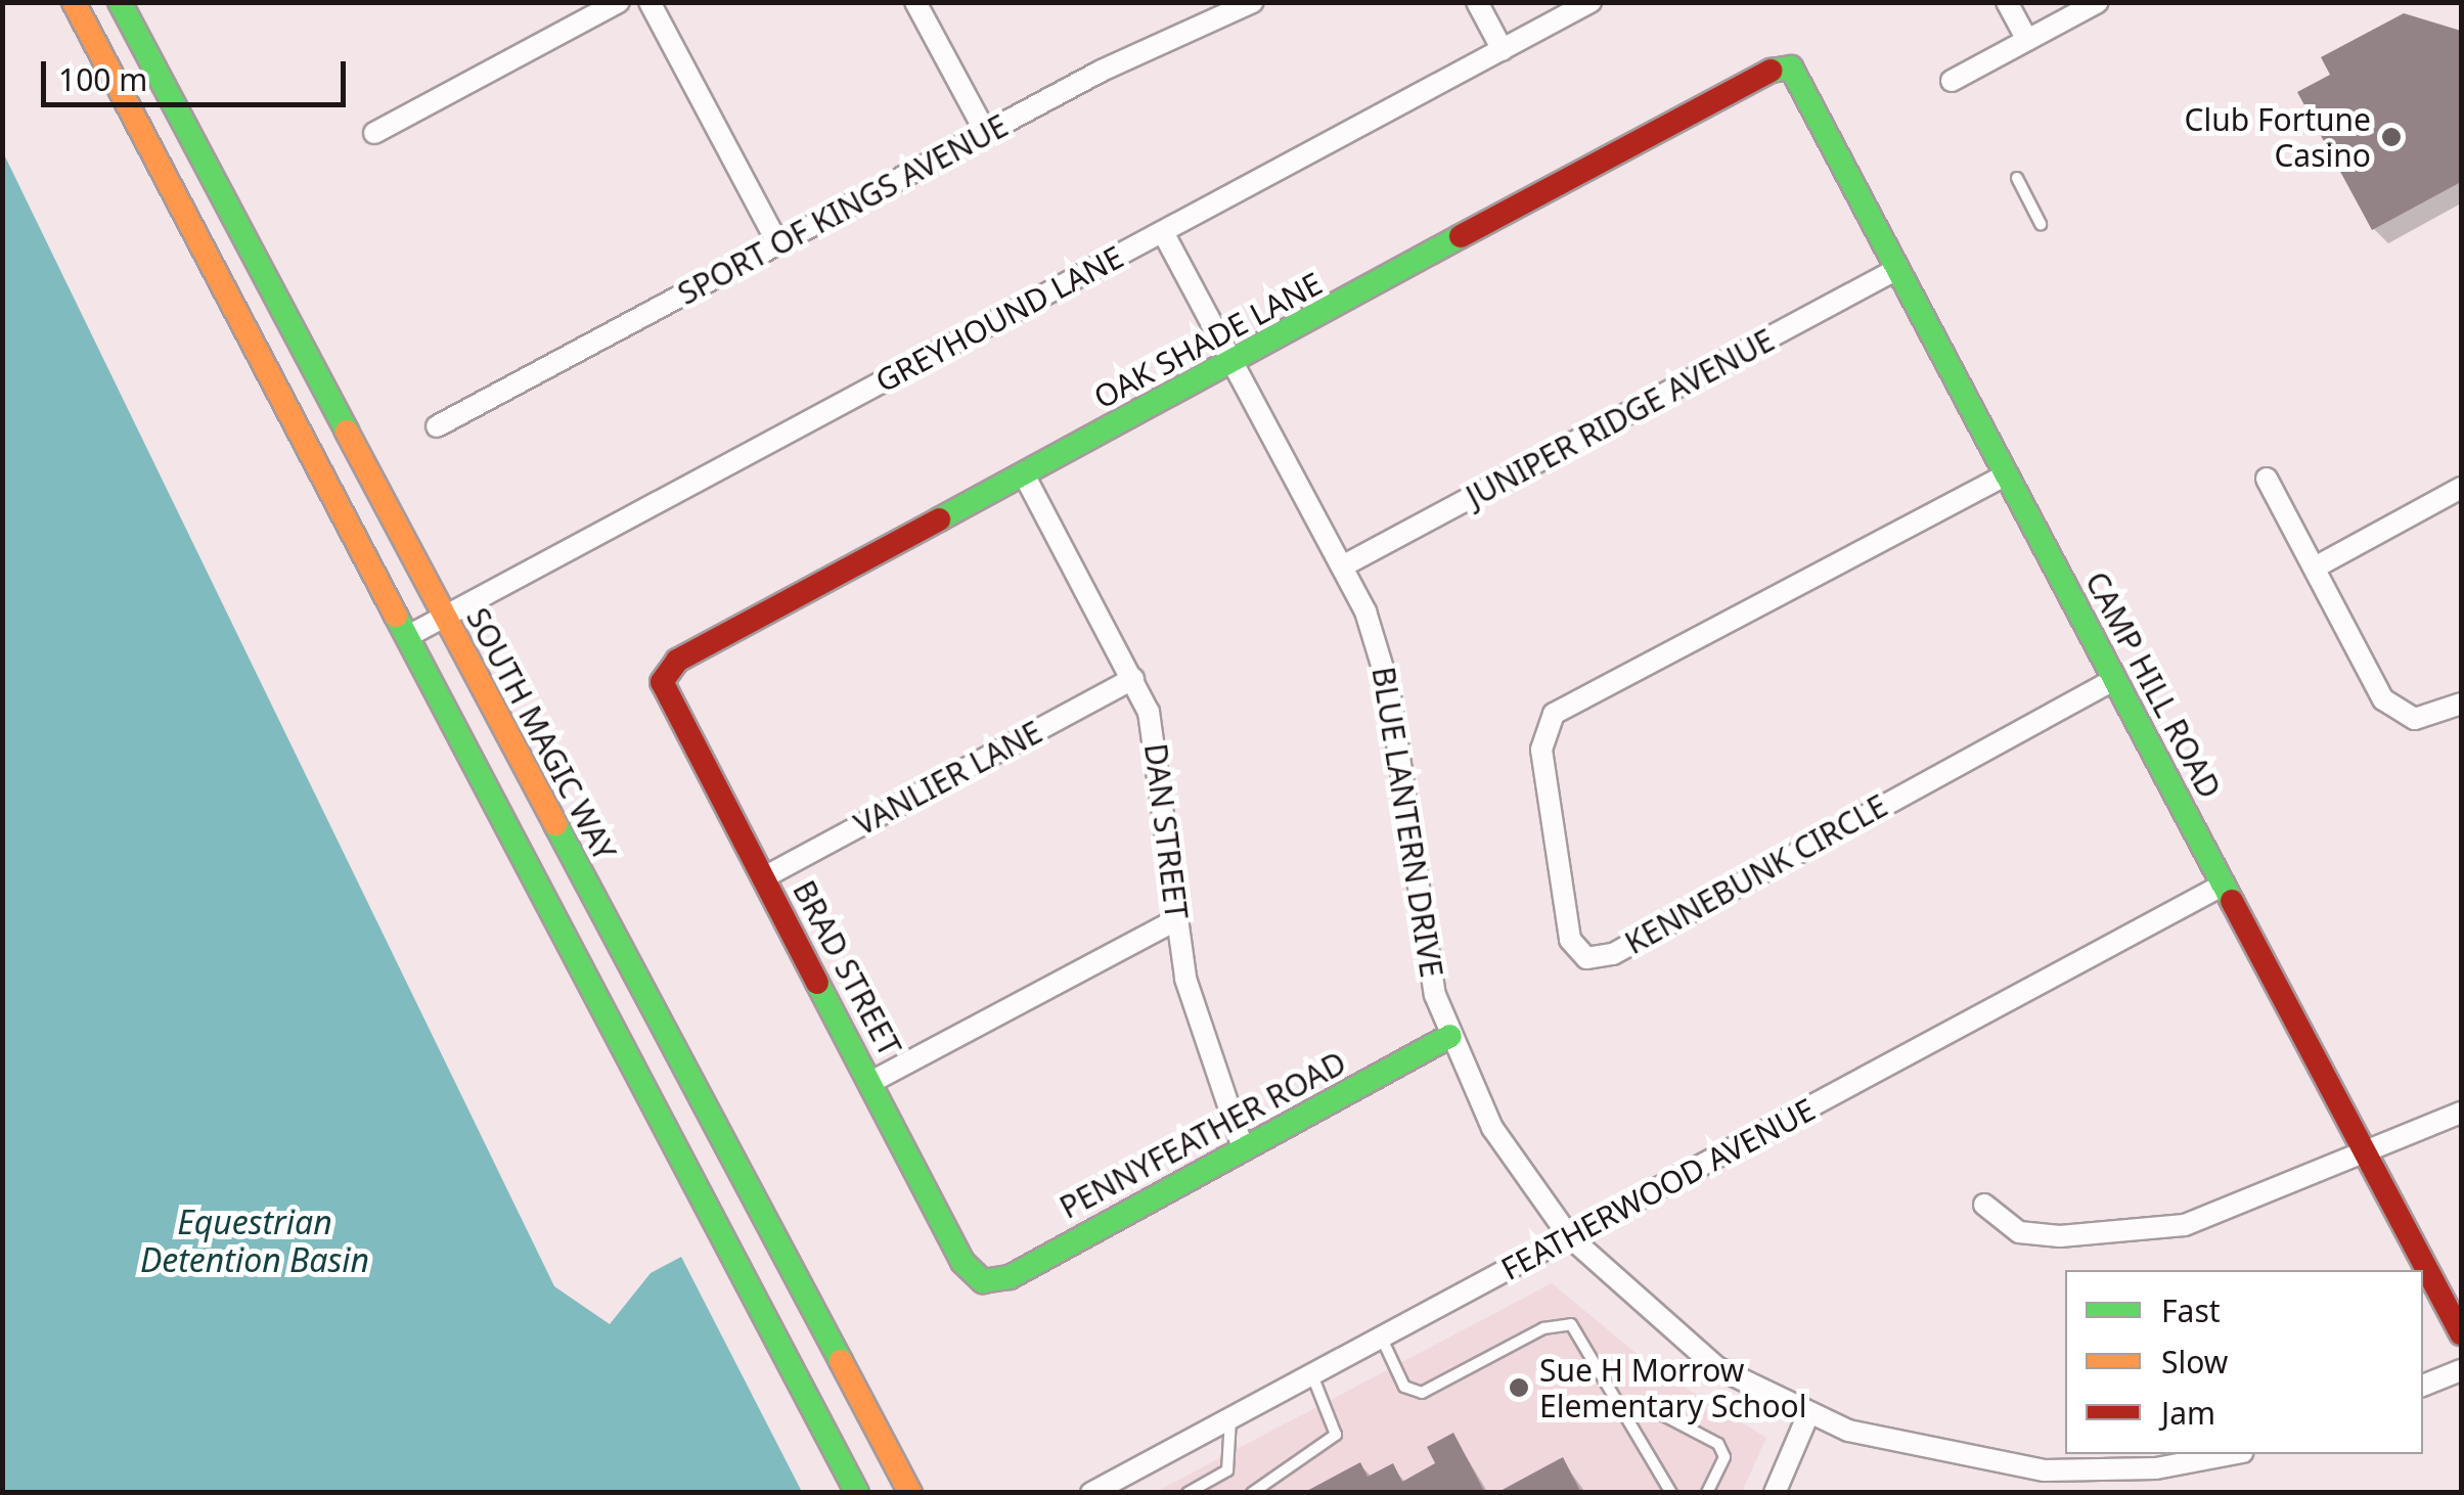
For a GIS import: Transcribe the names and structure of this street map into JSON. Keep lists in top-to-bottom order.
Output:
{
  "streets": {
    "street": [
      "SPORT OF KINGS AVENUE",
      "GREYHOUND LANE",
      "OAK SHADE LANE",
      "JUNIPER RIDGE AVENUE",
      "CAMP HILL ROAD",
      "SOUTH MAGIC WAY",
      "VANLIER LANE",
      "BLUE LANTERN DRIVE",
      "DAN STREET",
      "KENNEBUNK CIRCLE",
      "BRAD STREET",
      "PENNYFEATHER ROAD",
      "FEATHERWOOD AVENUE"
    ]
  },
  "crossings": [
    ["GREYHOUND LANE", "SOUTH MAGIC WAY"],
    ["GREYHOUND LANE", "BLUE LANTERN DRIVE"],
    ["OAK SHADE LANE", "CAMP HILL ROAD"],
    ["OAK SHADE LANE", "BLUE LANTERN DRIVE"],
    ["OAK SHADE LANE", "DAN STREET"],
    ["OAK SHADE LANE", "BRAD STREET"],
    ["JUNIPER RIDGE AVENUE", "CAMP HILL ROAD"],
    ["JUNIPER RIDGE AVENUE", "BLUE LANTERN DRIVE"],
    ["CAMP HILL ROAD", "KENNEBUNK CIRCLE"],
    ["CAMP HILL ROAD", "FEATHERWOOD AVENUE"],
    ["VANLIER LANE", "DAN STREET"],
    ["VANLIER LANE", "BRAD STREET"],
    ["BLUE LANTERN DRIVE", "PENNYFEATHER ROAD"],
    ["BLUE LANTERN DRIVE", "FEATHERWOOD AVENUE"],
    ["DAN STREET", "PENNYFEATHER ROAD"],
    ["BRAD STREET", "PENNYFEATHER ROAD"]
  ],
  "water": ["Equestrian Detention Basin"],
  "places": ["Club Fortune Casino", "Sue H Morrow Elementary School"],
  "legend": ["Fast", "Slow", "Jam"],
  "scale_bar": "100 m"
}
